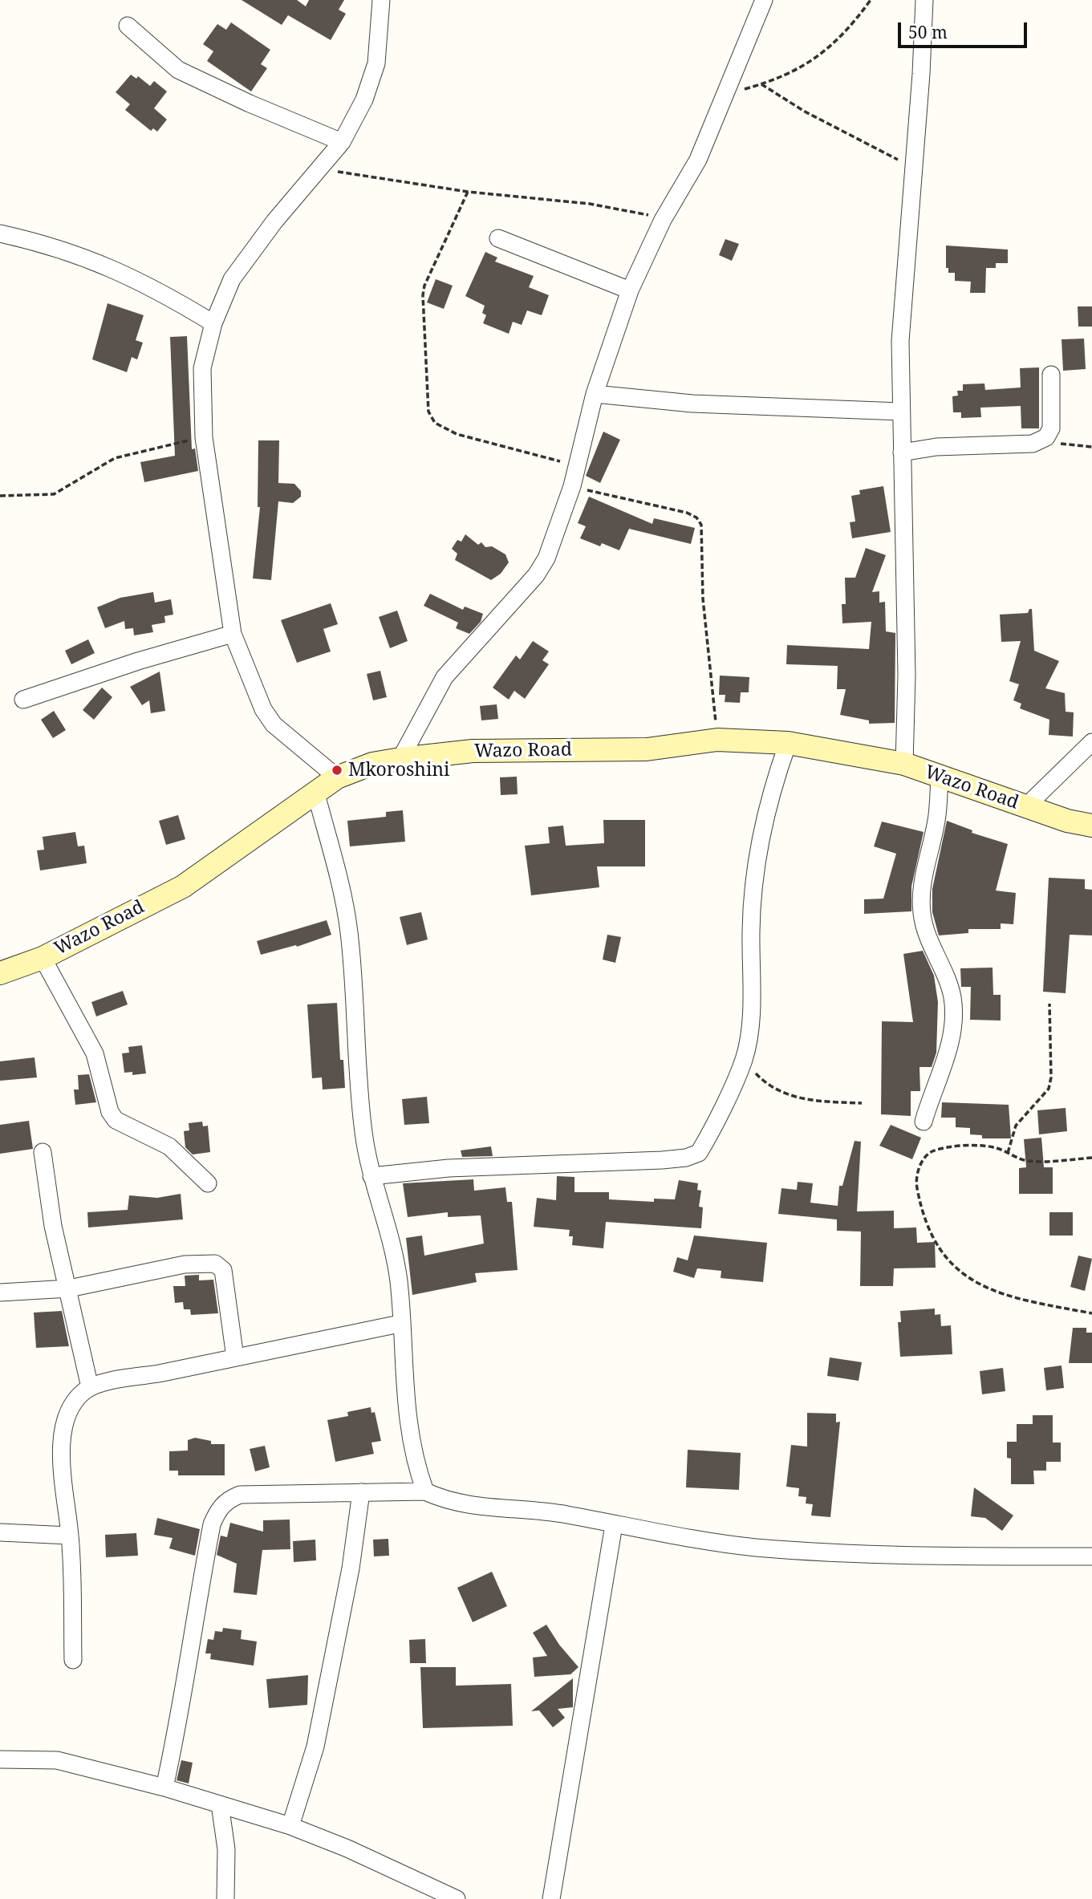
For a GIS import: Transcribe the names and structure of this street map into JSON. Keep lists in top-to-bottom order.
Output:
{
  "streets": {
    "main road": ["Wazo Road"]
  },
  "places": ["Mkoroshini"],
  "scale_bar": "50 m"
}
